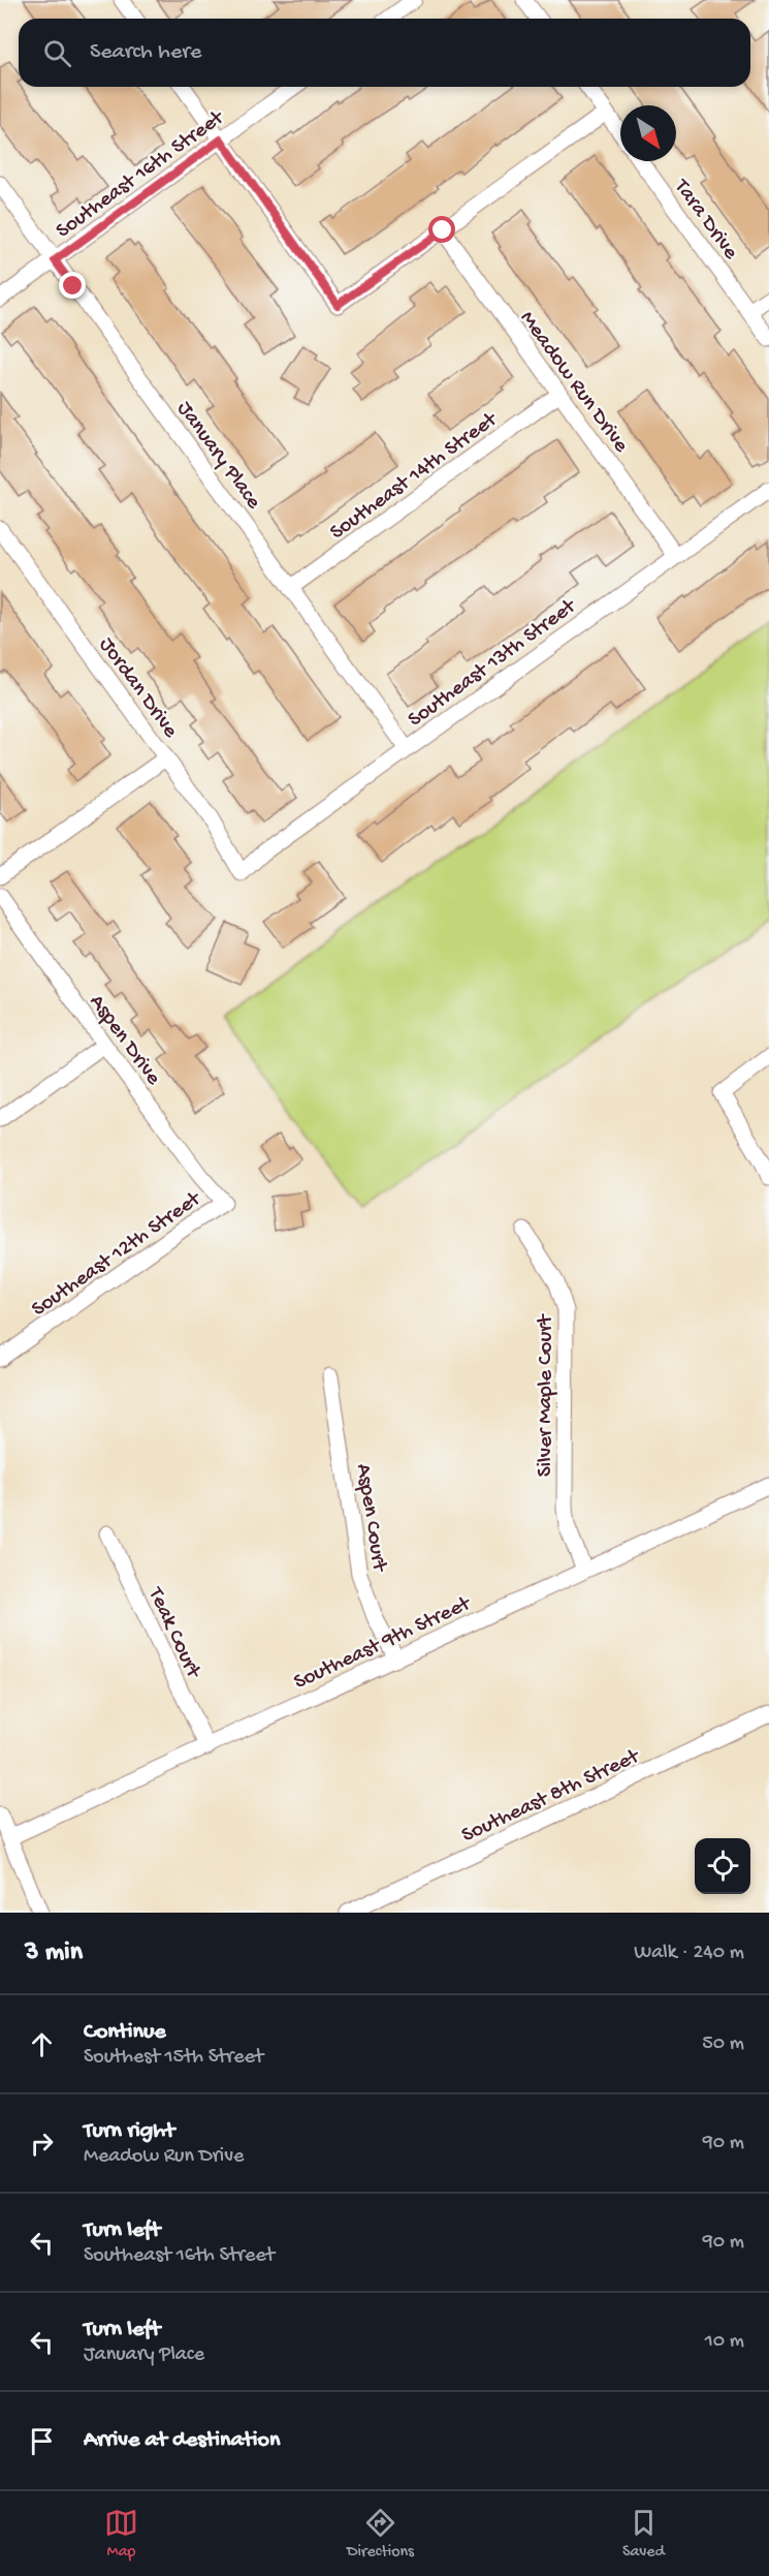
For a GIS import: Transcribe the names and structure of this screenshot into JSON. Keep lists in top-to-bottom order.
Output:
{
  "streets": {
    "street": [
      "Southeast 16th Street",
      "Tara Drive",
      "Meadow Run Drive",
      "January Place",
      "Southeast 14th Street",
      "Southeast 13th Street",
      "Jordan Drive",
      "Aspen Drive",
      "Southeast 12th Street",
      "Silver Maple Court",
      "Aspen Court",
      "Teak Court",
      "Southeast 9th Street",
      "Southeast 8th Street"
    ]
  },
  "crossings": [
    ["Southeast 16th Street", "January Place"],
    ["Meadow Run Drive", "Southeast 14th Street"],
    ["Meadow Run Drive", "Southeast 13th Street"],
    ["January Place", "Southeast 14th Street"],
    ["January Place", "Southeast 13th Street"],
    ["Southeast 13th Street", "Jordan Drive"],
    ["Aspen Drive", "Southeast 12th Street"],
    ["Silver Maple Court", "Southeast 9th Street"],
    ["Aspen Court", "Southeast 9th Street"],
    ["Teak Court", "Southeast 9th Street"]
  ],
  "north": "bottom right",
  "page": {
    "search": "Search here",
    "heading": ["3 min", "Walk · 240 m"],
    "list": [
      ["Continue", "Southest 15th Street", "50 m"],
      ["Turn right", "Meadow Run Drive", "90 m"],
      ["Turn left", "Southeast 16th Street", "90 m"],
      ["Turn left", "January Place", "10 m"],
      "Arrive at destination"
    ],
    "nav": ["Map", "Directions", "Saved"]
  }
}
